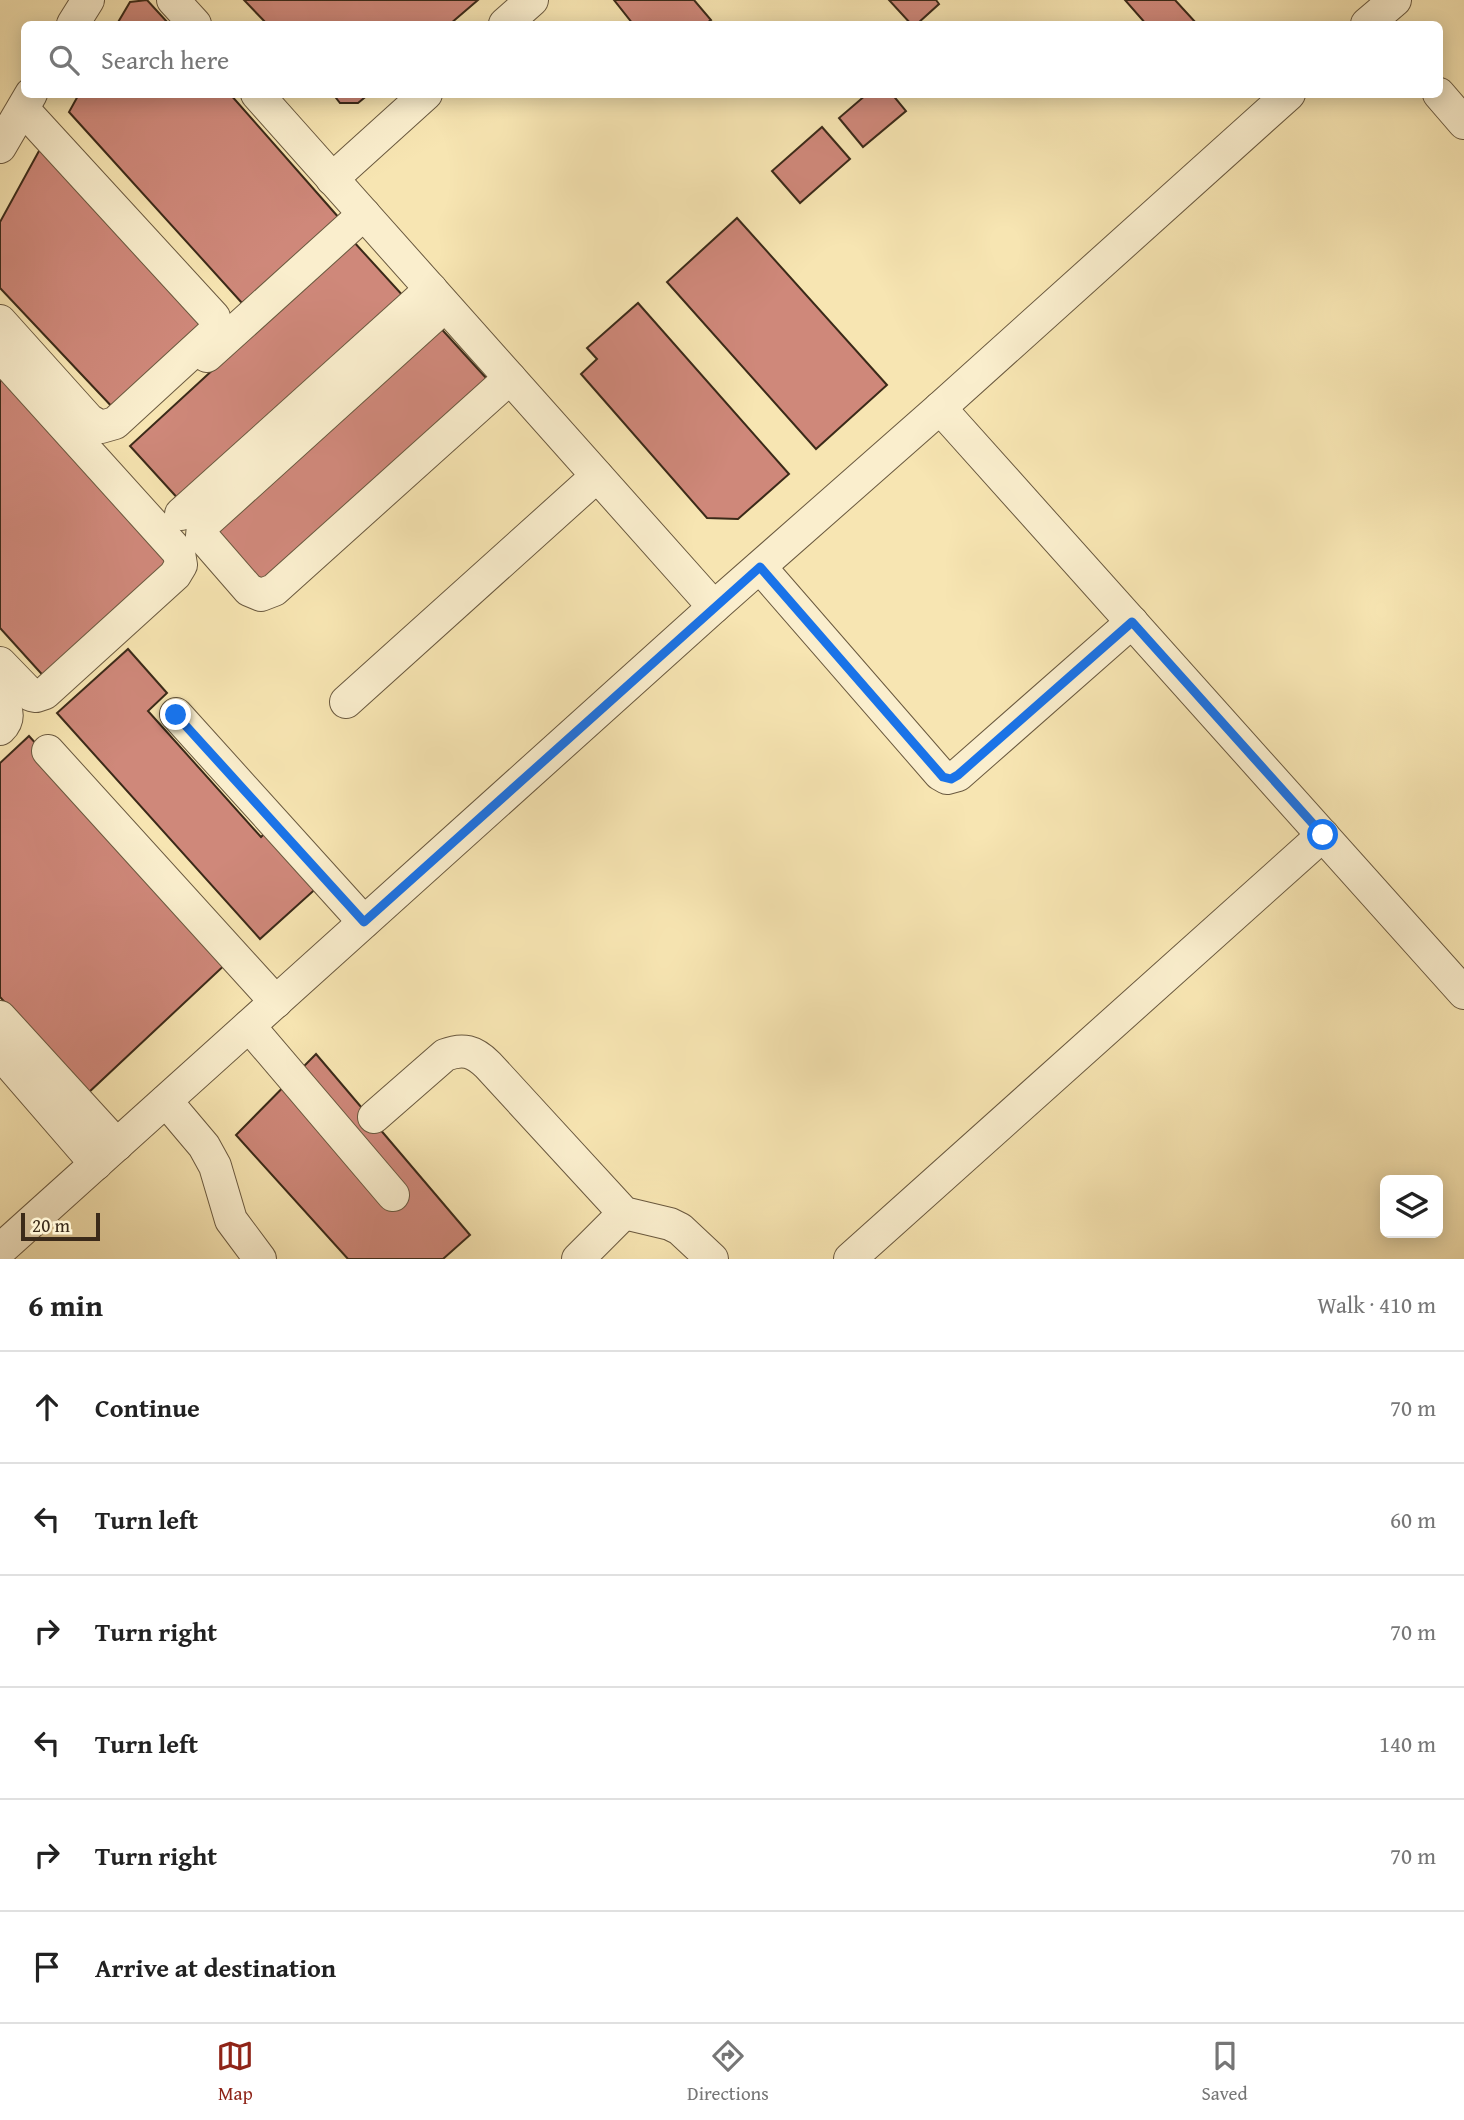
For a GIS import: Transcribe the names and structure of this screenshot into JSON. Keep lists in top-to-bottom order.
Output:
{
  "scale_bar": "20 m",
  "page": {
    "search": "Search here",
    "scale": "20 m",
    "heading": ["6 min", "Walk · 410 m"],
    "list": [
      ["Continue", "70 m"],
      ["Turn left", "60 m"],
      ["Turn right", "70 m"],
      ["Turn left", "140 m"],
      ["Turn right", "70 m"],
      "Arrive at destination"
    ],
    "nav": ["Map", "Directions", "Saved"]
  }
}
